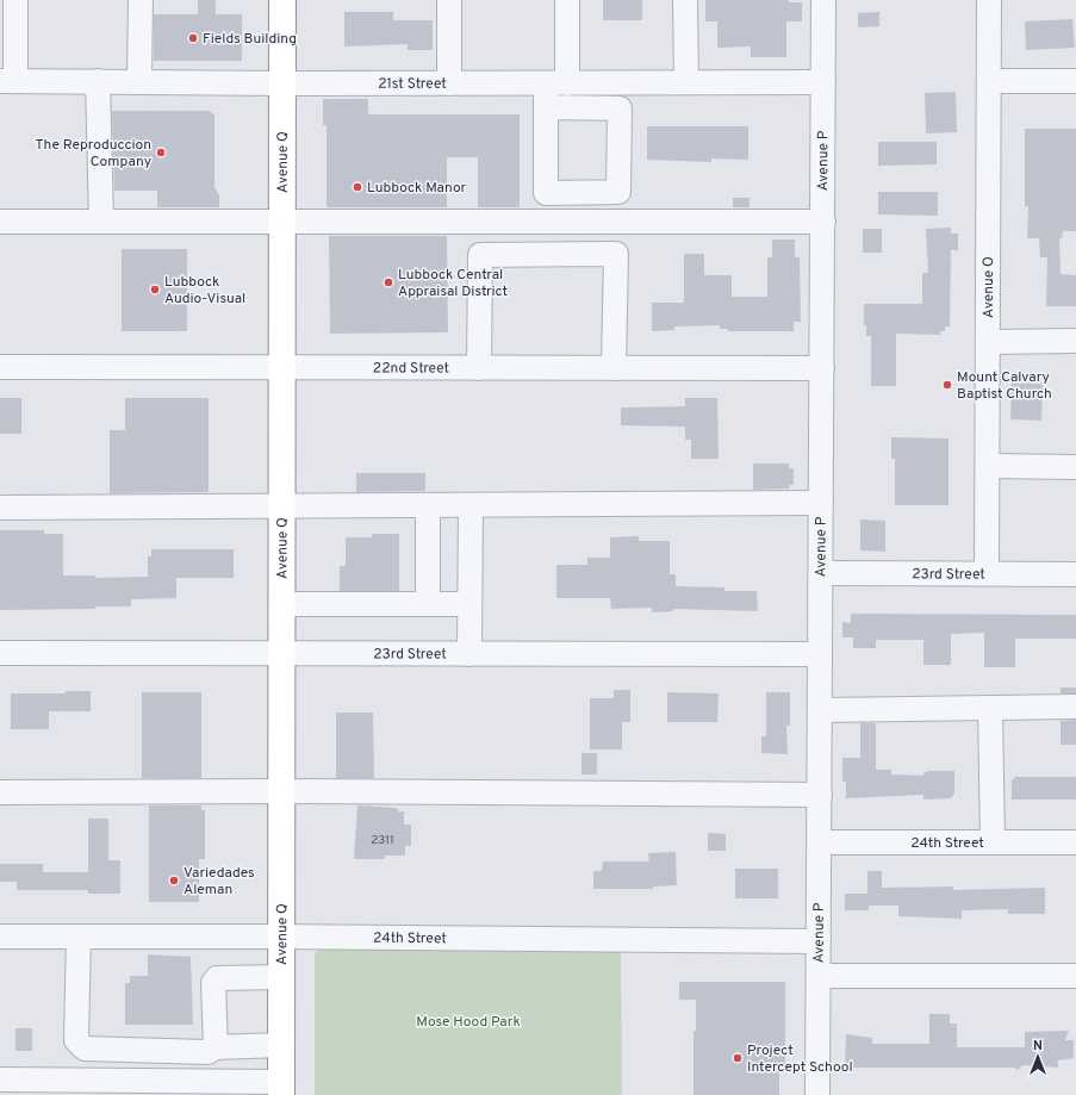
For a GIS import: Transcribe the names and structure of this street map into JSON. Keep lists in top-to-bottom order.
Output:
{
  "streets": {
    "highway": ["Avenue Q"],
    "street": [
      "21st Street",
      "Avenue P",
      "Avenue O",
      "22nd Street",
      "23rd Street",
      "24th Street"
    ]
  },
  "crossings": [
    ["21st Street", "Avenue Q"],
    ["21st Street", "Avenue P"],
    ["Avenue Q", "22nd Street"],
    ["Avenue Q", "23rd Street"],
    ["Avenue Q", "24th Street"],
    ["Avenue P", "22nd Street"],
    ["Avenue P", "23rd Street"],
    ["Avenue P", "24th Street"],
    ["Avenue O", "23rd Street"]
  ],
  "parks": ["Mose Hood Park"],
  "places": [
    "Fields Building",
    "The Reproduccion Company",
    "Lubbock Manor",
    "Lubbock Central Appraisal District",
    "Lubbock Audio-Visual",
    "Mount Calvary Baptist Church",
    "Variedades Aleman",
    "Project Intercept School"
  ],
  "house_numbers": ["2311"],
  "north": "top"
}
